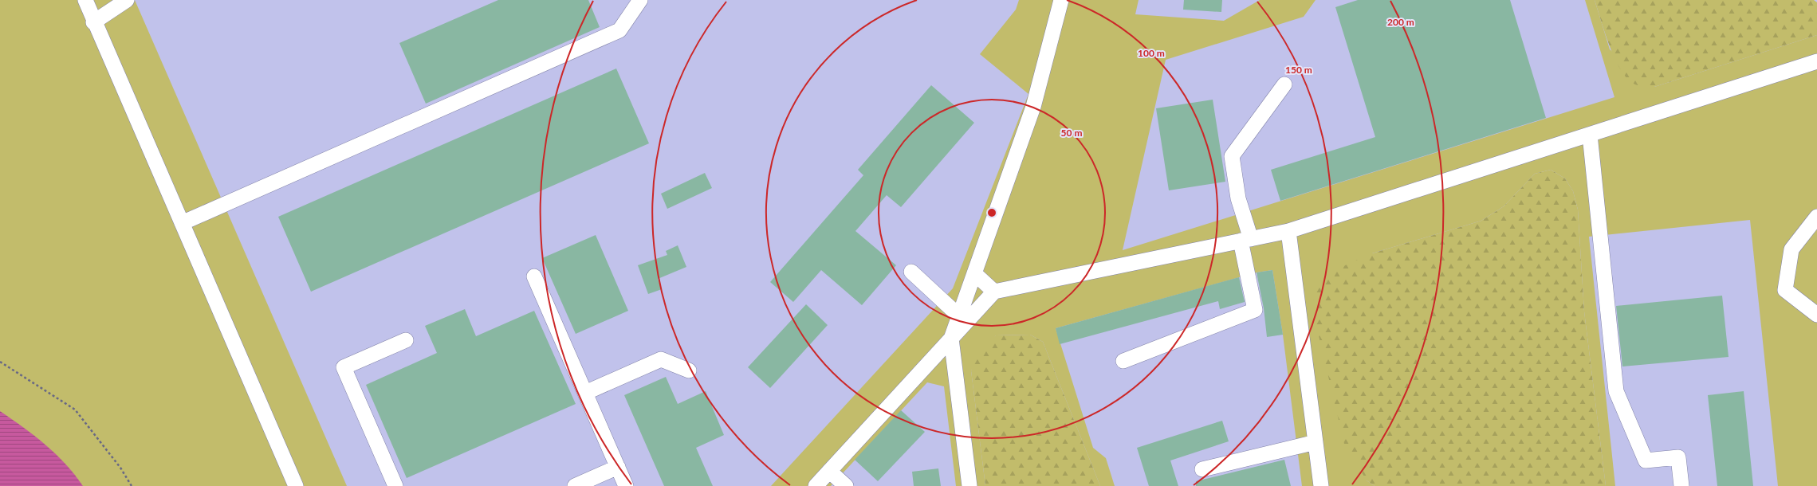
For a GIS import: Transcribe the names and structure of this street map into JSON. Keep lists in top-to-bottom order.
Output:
{
  "rings": [
    "200 m",
    "100 m",
    "150 m",
    "50 m"
  ]
}
